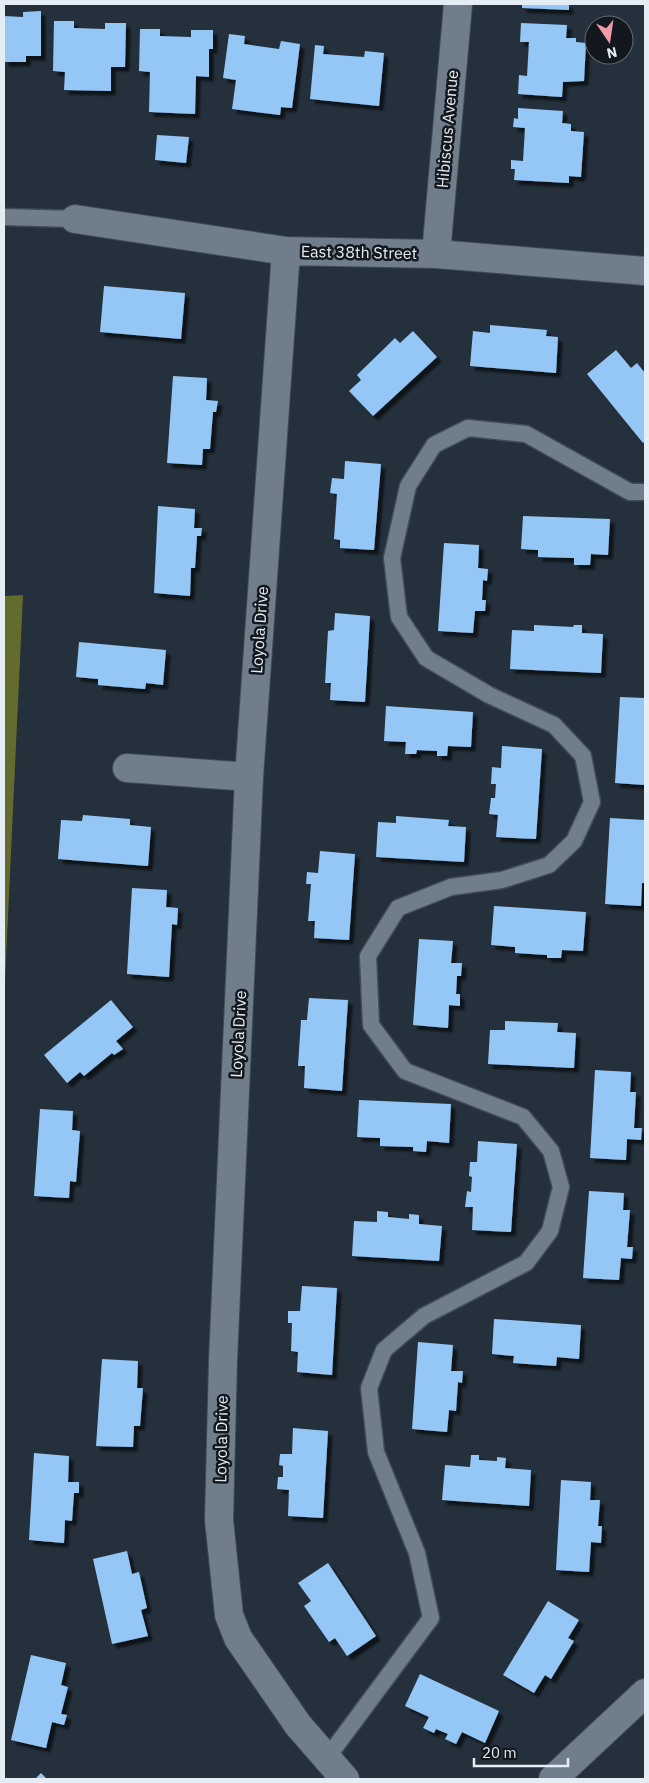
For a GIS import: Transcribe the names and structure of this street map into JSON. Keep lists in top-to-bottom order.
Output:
{
  "streets": {
    "street": ["Hibiscus Avenue", "East 38th Street", "Loyola Drive"]
  },
  "crossings": [
    ["Hibiscus Avenue", "East 38th Street"],
    ["East 38th Street", "Loyola Drive"]
  ],
  "scale_bar": "20 m",
  "north": "bottom"
}
